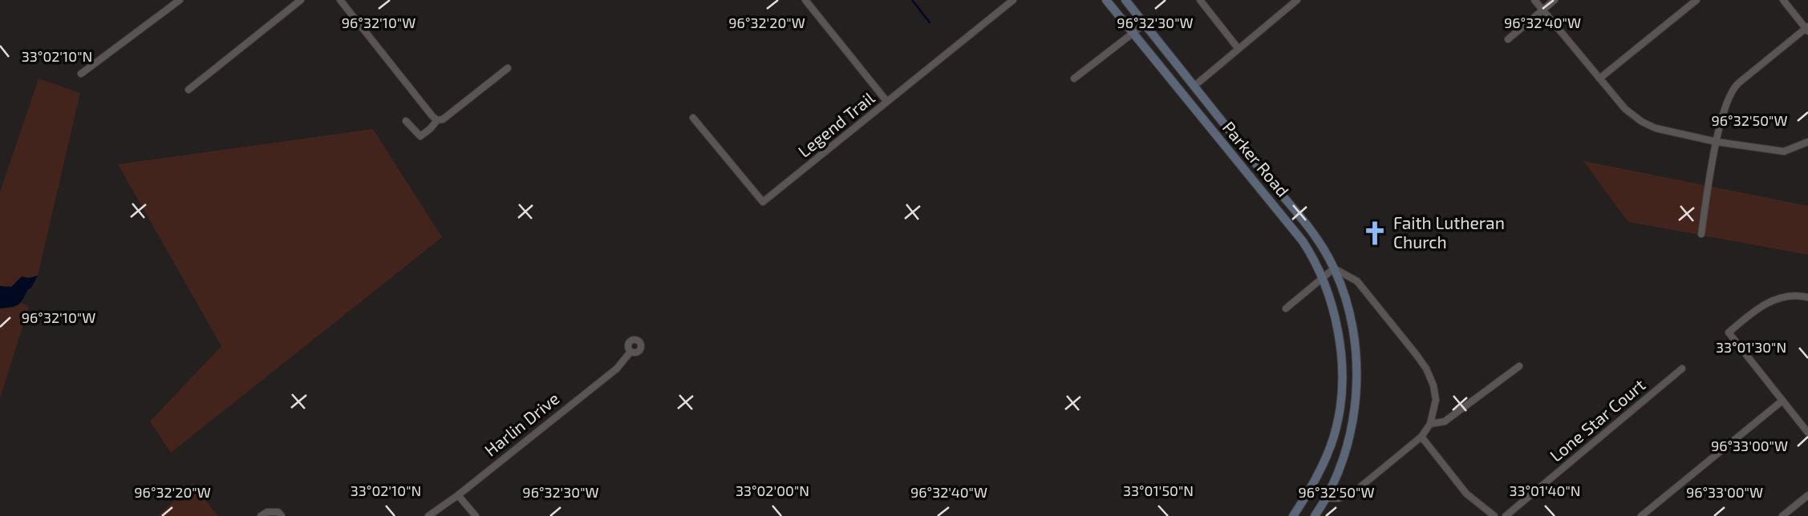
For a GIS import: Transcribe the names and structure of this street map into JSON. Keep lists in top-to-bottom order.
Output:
{
  "streets": {
    "main road": ["Parker Road"],
    "street": ["Legend Trail", "Lone Star Court", "Harlin Drive"]
  },
  "places": {
    "church": ["Faith Lutheran Church"]
  },
  "coordinates": [
    "96°32'10\"W",
    "96°32'20\"W",
    "96°32'30\"W",
    "96°32'40\"W",
    "33°02'10\"N",
    "96°32'50\"W",
    "33°01'30\"N",
    "96°33'00\"W",
    "33°02'00\"N",
    "33°01'50\"N",
    "33°01'40\"N"
  ]
}
